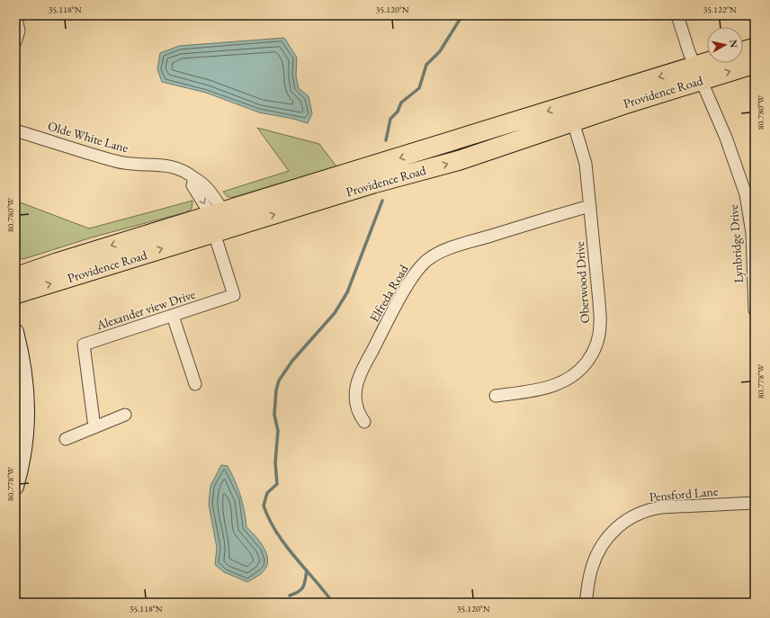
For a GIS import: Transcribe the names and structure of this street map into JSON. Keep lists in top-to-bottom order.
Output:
{
  "streets": {
    "main road": ["Providence Road"],
    "street": [
      "Olde White Lane",
      "Lynbridge Drive",
      "Oberwood Drive",
      "Elfreda Road",
      "Alexander view Drive",
      "Pensford Lane"
    ]
  },
  "crossings": [
    ["Providence Road", "Olde White Lane"],
    ["Providence Road", "Lynbridge Drive"],
    ["Providence Road", "Oberwood Drive"],
    ["Providence Road", "Alexander view Drive"],
    ["Olde White Lane", "Alexander view Drive"],
    ["Oberwood Drive", "Elfreda Road"]
  ],
  "north": "right",
  "coordinates": [
    "35.118°N",
    "35.120°N",
    "35.122°N",
    "80.780°W",
    "80.778°W"
  ]
}
